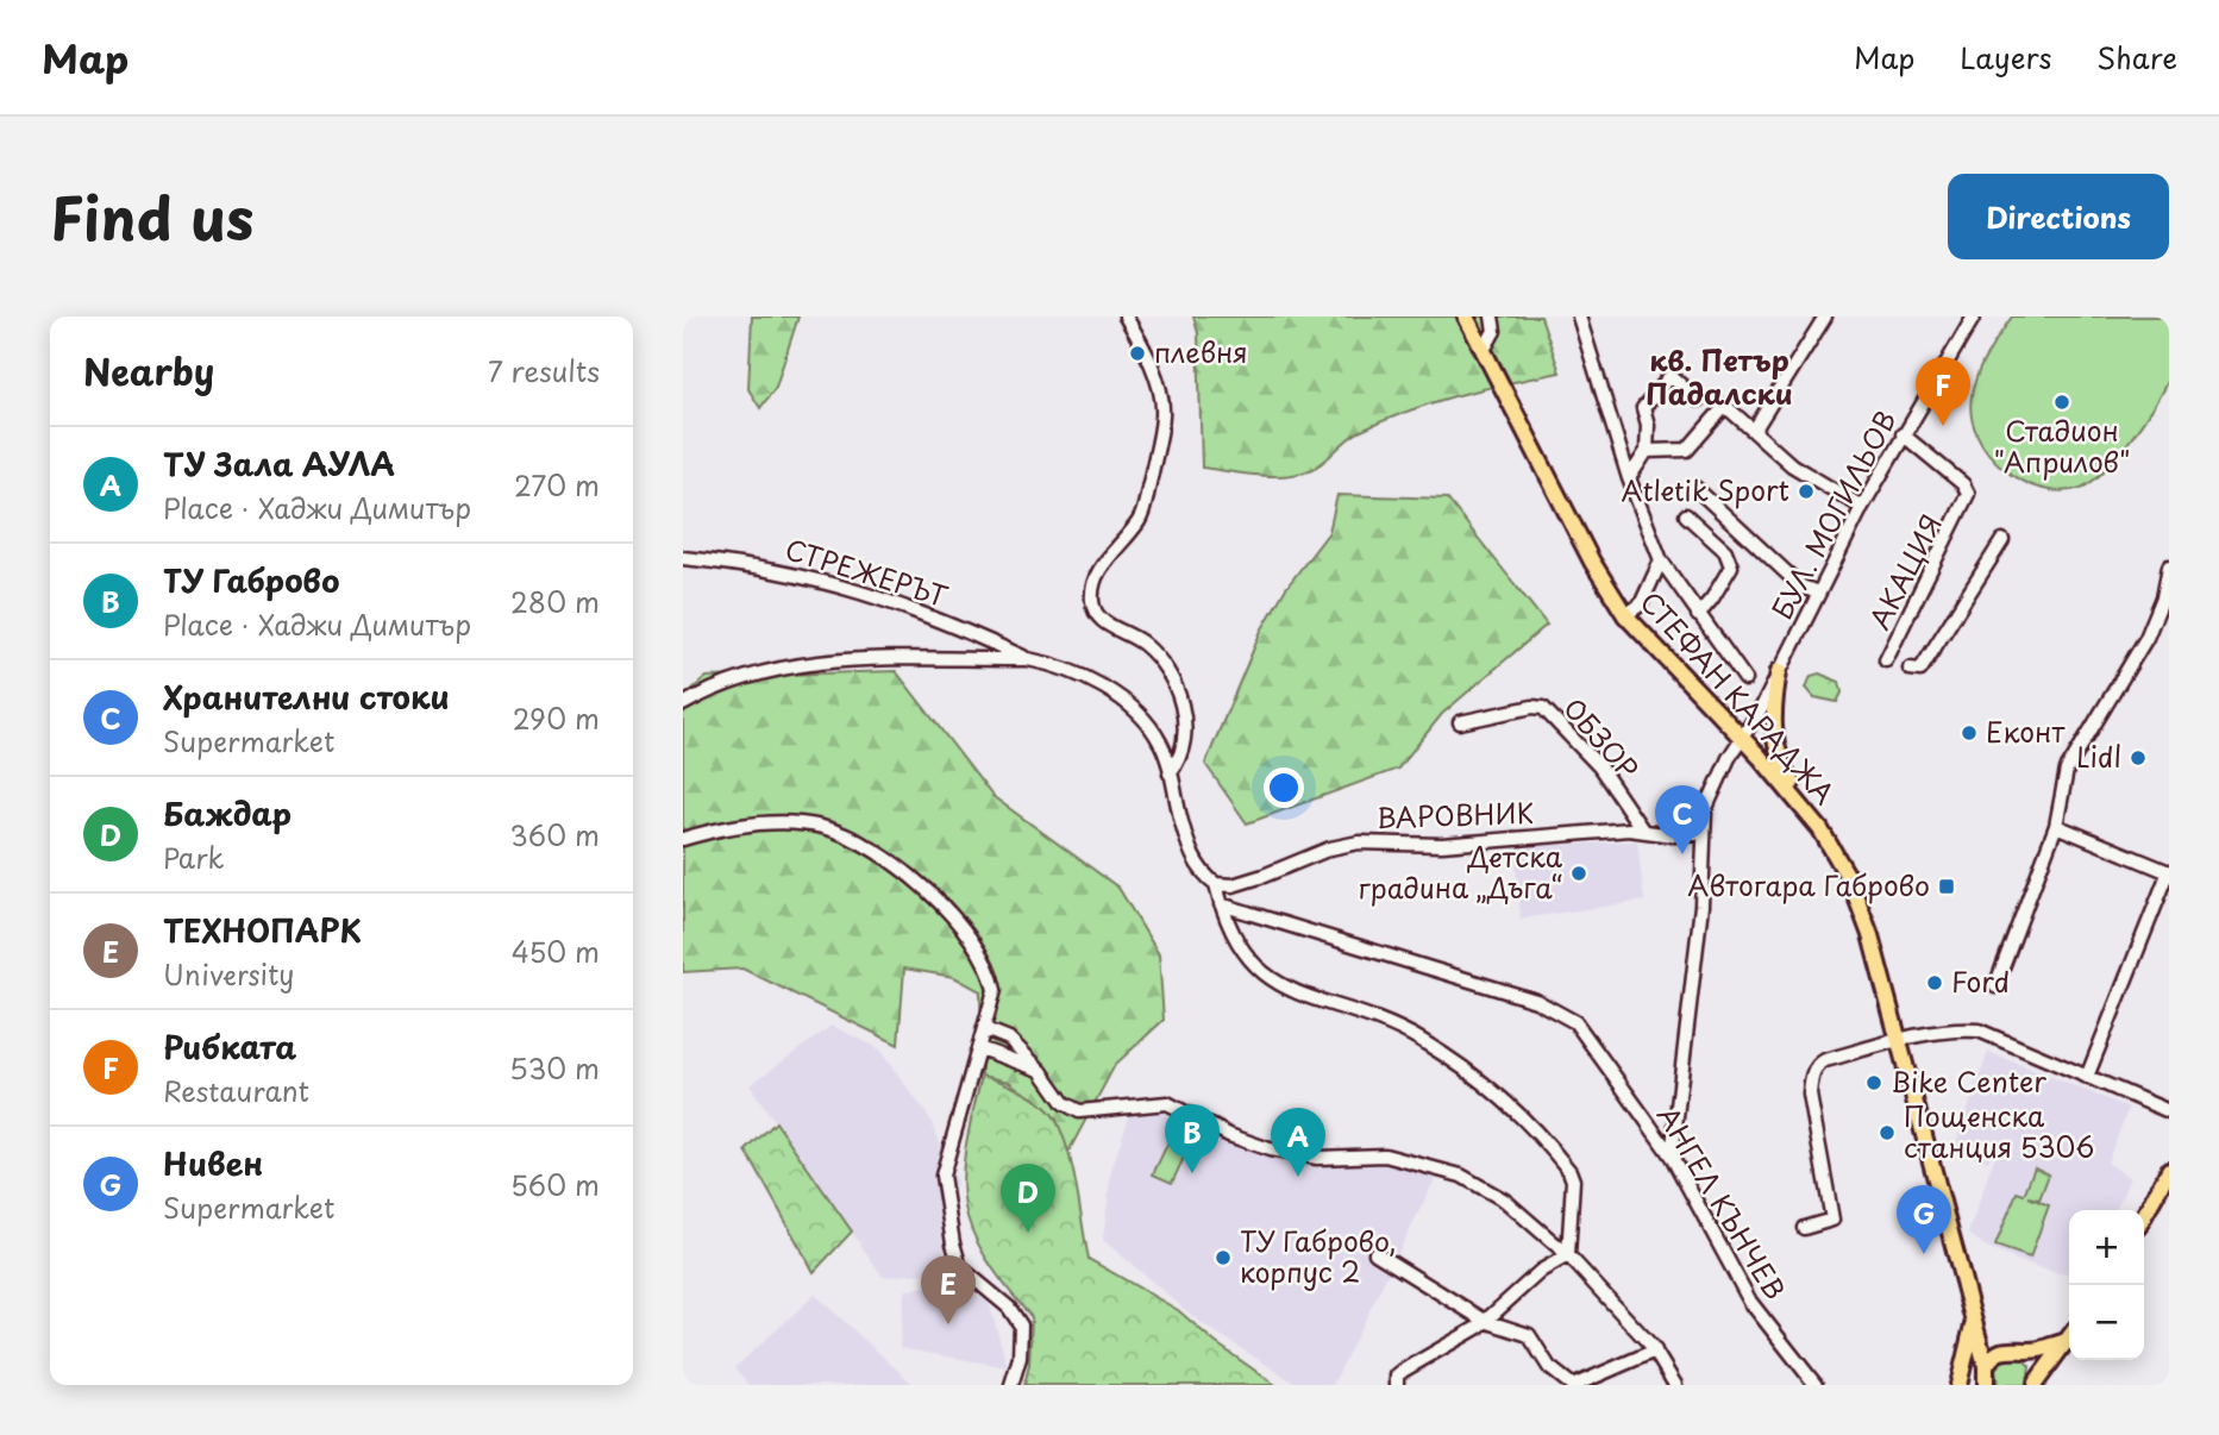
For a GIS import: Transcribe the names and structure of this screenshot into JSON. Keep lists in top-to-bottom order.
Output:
{
  "streets": {
    "main road": ["СТЕФАН КАРАДЖА"],
    "street": [
      "БУЛ. МОГИЛЬОВ",
      "АКАЦИЯ",
      "СТРЕЖЕРЪТ",
      "ОБЗОР",
      "ВАРОВНИК",
      "АНГЕЛ КЪНЧЕВ"
    ]
  },
  "crossings": [
    ["БУЛ. МОГИЛЬОВ", "АКАЦИЯ"],
    ["БУЛ. МОГИЛЬОВ", "СТЕФАН КАРАДЖА"],
    ["БУЛ. МОГИЛЬОВ", "ВАРОВНИК"],
    ["БУЛ. МОГИЛЬОВ", "АНГЕЛ КЪНЧЕВ"],
    ["ОБЗОР", "ВАРОВНИК"]
  ],
  "districts": ["кв. Петър Падалски"],
  "places": {
    "other": [
      "плевня",
      "Стадион \"Априлов\"",
      "Atletik Sport",
      "Еконт",
      "Lidl",
      "Детска градина „Дъга“",
      "Ford",
      "Bike Center",
      "Пощенска станция 5306",
      "ТУ Габрово, корпус 2"
    ],
    "transit": ["Автогара Габрово"]
  },
  "page": {
    "header": "Map",
    "nav": ["Map", "Layers", "Share"],
    "title": "Find us",
    "buttons": "Directions",
    "heading": ["Nearby", "7 results"],
    "pins": [
      "F",
      "C",
      "B",
      "A",
      "D",
      "G",
      "E"
    ],
    "list": [
      {
        "mark": "A",
        "name": "ТУ Зала АУЛА",
        "note": "Place · Хаджи Димитър",
        "value": "270 m"
      },
      {
        "mark": "B",
        "name": "ТУ Габрово",
        "note": "Place · Хаджи Димитър",
        "value": "280 m"
      },
      {
        "mark": "C",
        "name": "Хранителни стоки",
        "note": "Supermarket",
        "value": "290 m"
      },
      {
        "mark": "D",
        "name": "Баждар",
        "note": "Park",
        "value": "360 m"
      },
      {
        "mark": "E",
        "name": "ТЕХНОПАРК",
        "note": "University",
        "value": "450 m"
      },
      {
        "mark": "F",
        "name": "Рибката",
        "note": "Restaurant",
        "value": "530 m"
      },
      {
        "mark": "G",
        "name": "Нивен",
        "note": "Supermarket",
        "value": "560 m"
      }
    ],
    "map_buttons": ["+", "−"]
  }
}
